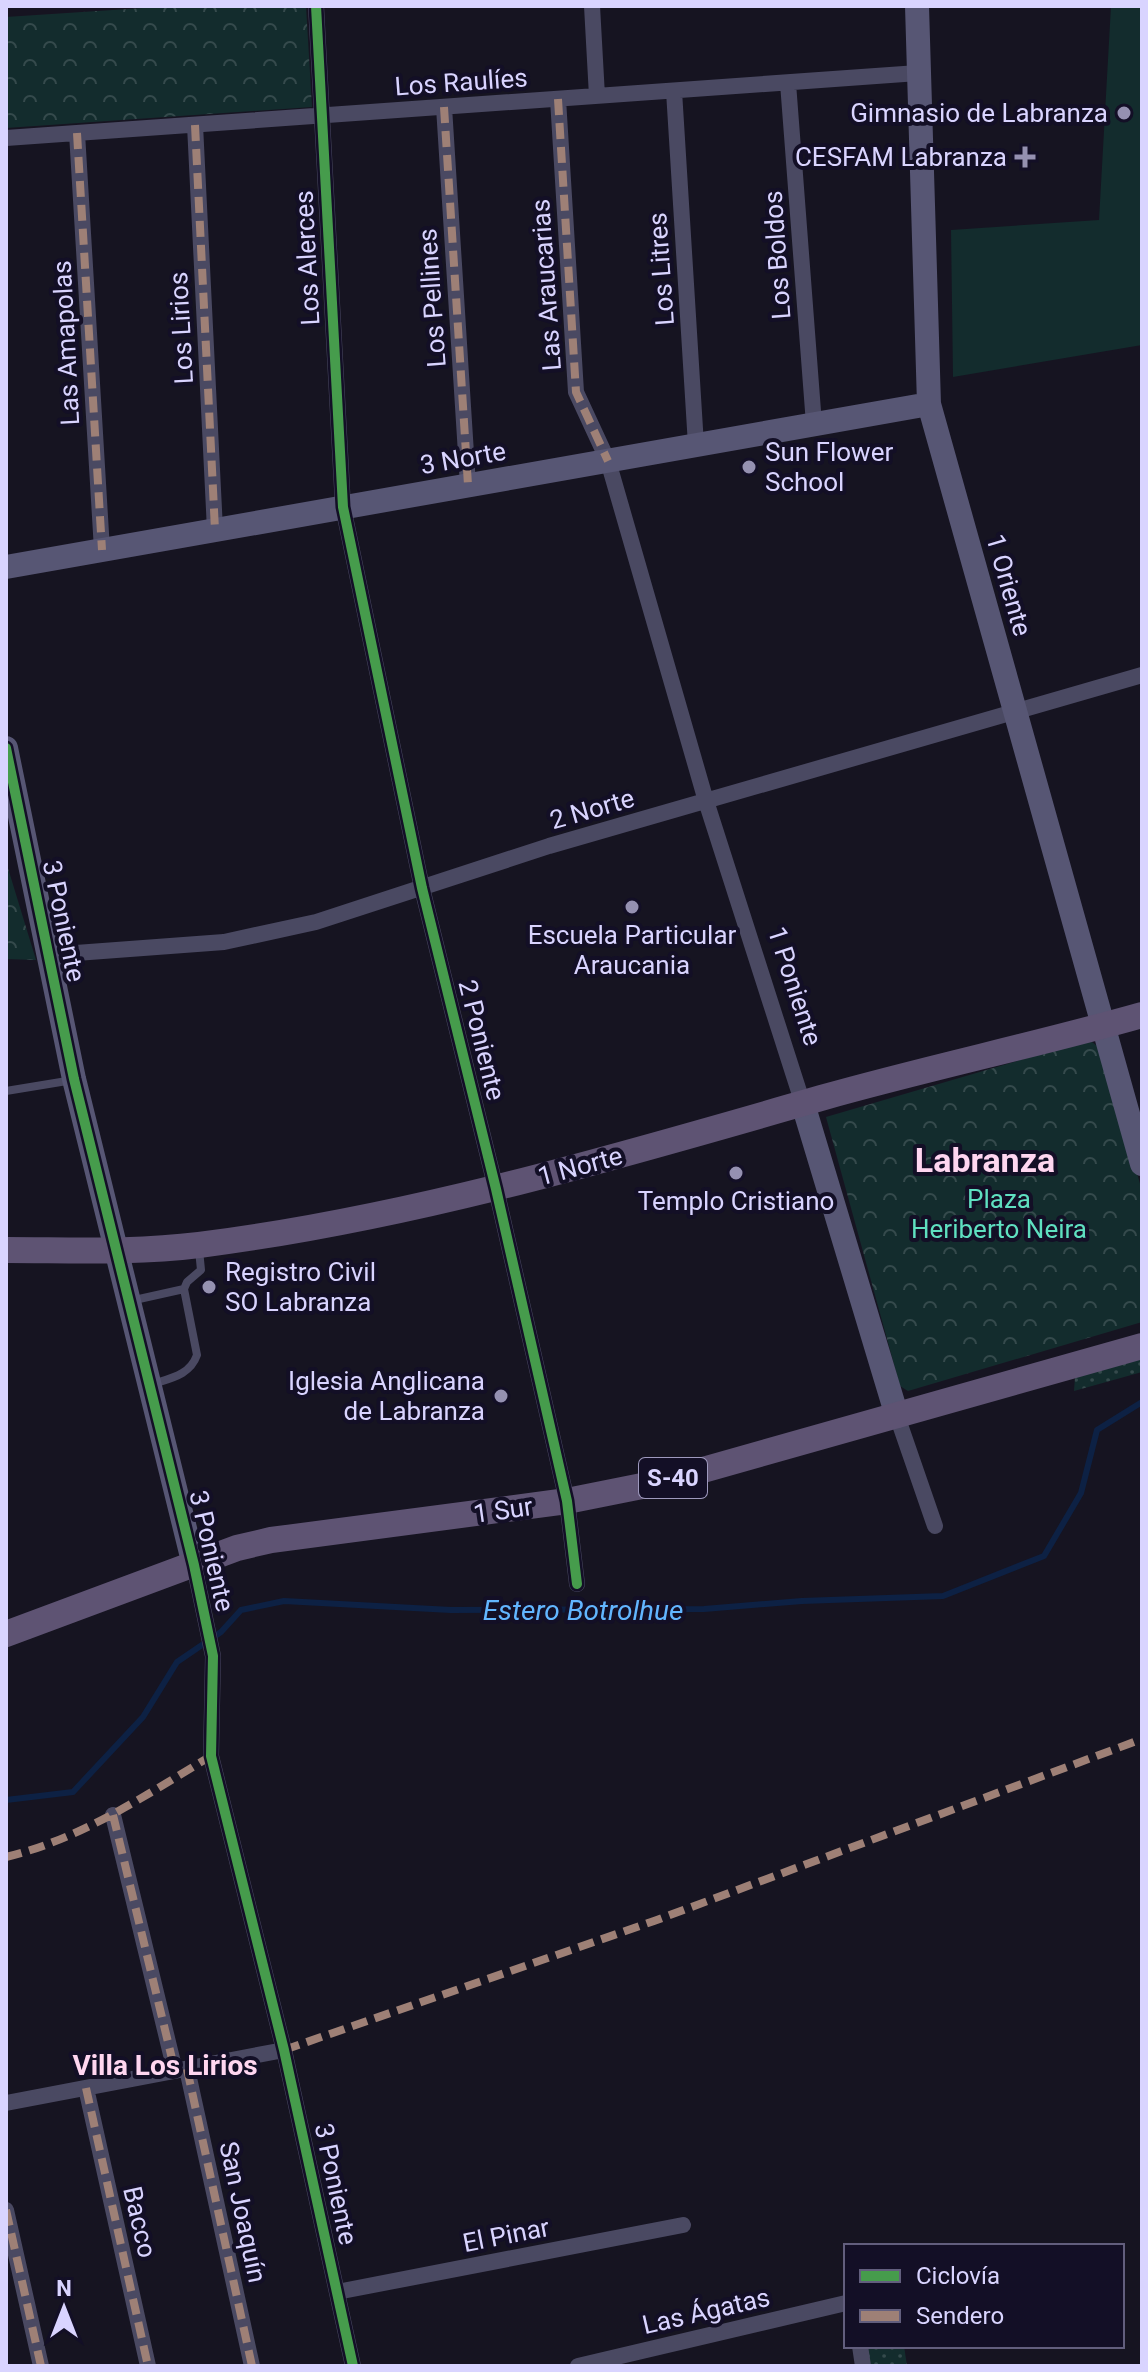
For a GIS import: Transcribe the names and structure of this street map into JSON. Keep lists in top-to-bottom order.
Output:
{
  "streets": {
    "main road": ["1 Norte", "S-40", "1 Sur"],
    "street": [
      "Los Raulíes",
      "Los Boldos",
      "Los Alerces",
      "Los Litres",
      "Las Araucarias",
      "Los Pellines",
      "Los Lirios",
      "Las Amapolas",
      "3 Norte",
      "1 Oriente",
      "2 Norte",
      "3 Poniente",
      "1 Poniente",
      "2 Poniente",
      "San Joaquín",
      "Bacco",
      "El Pinar",
      "Las Ágatas"
    ]
  },
  "crossings": [
    ["Los Raulíes", "Los Boldos"],
    ["Los Raulíes", "Los Alerces"],
    ["Los Raulíes", "Los Litres"],
    ["Los Raulíes", "Las Araucarias"],
    ["Los Raulíes", "Los Pellines"],
    ["Los Raulíes", "Los Lirios"],
    ["Los Raulíes", "Las Amapolas"],
    ["Los Raulíes", "1 Oriente"],
    ["Los Boldos", "3 Norte"],
    ["Los Alerces", "3 Norte"],
    ["Los Alerces", "2 Poniente"],
    ["Los Litres", "3 Norte"],
    ["Las Araucarias", "3 Norte"],
    ["Las Araucarias", "1 Poniente"],
    ["Los Pellines", "3 Norte"],
    ["Los Lirios", "3 Norte"],
    ["Las Amapolas", "3 Norte"],
    ["3 Norte", "1 Oriente"],
    ["3 Norte", "1 Poniente"],
    ["3 Norte", "2 Poniente"],
    ["1 Oriente", "2 Norte"],
    ["1 Oriente", "1 Norte"],
    ["2 Norte", "3 Poniente"],
    ["2 Norte", "1 Poniente"],
    ["2 Norte", "2 Poniente"],
    ["3 Poniente", "1 Norte"],
    ["3 Poniente", "1 Sur"],
    ["3 Poniente", "El Pinar"],
    ["1 Poniente", "1 Norte"],
    ["1 Poniente", "1 Sur"],
    ["2 Poniente", "1 Norte"],
    ["2 Poniente", "1 Sur"]
  ],
  "districts": ["Labranza", "Villa Los Lirios"],
  "water": ["Estero Botrolhue"],
  "parks": ["Plaza Heriberto Neira"],
  "places": {
    "other": [
      "Gimnasio de Labranza",
      "Sun Flower School",
      "Escuela Particular Araucania",
      "Templo Cristiano",
      "Registro Civil SO Labranza",
      "Iglesia Anglicana de Labranza"
    ],
    "health": ["CESFAM Labranza"]
  },
  "legend": ["Ciclovía", "Sendero"],
  "north": "top"
}
